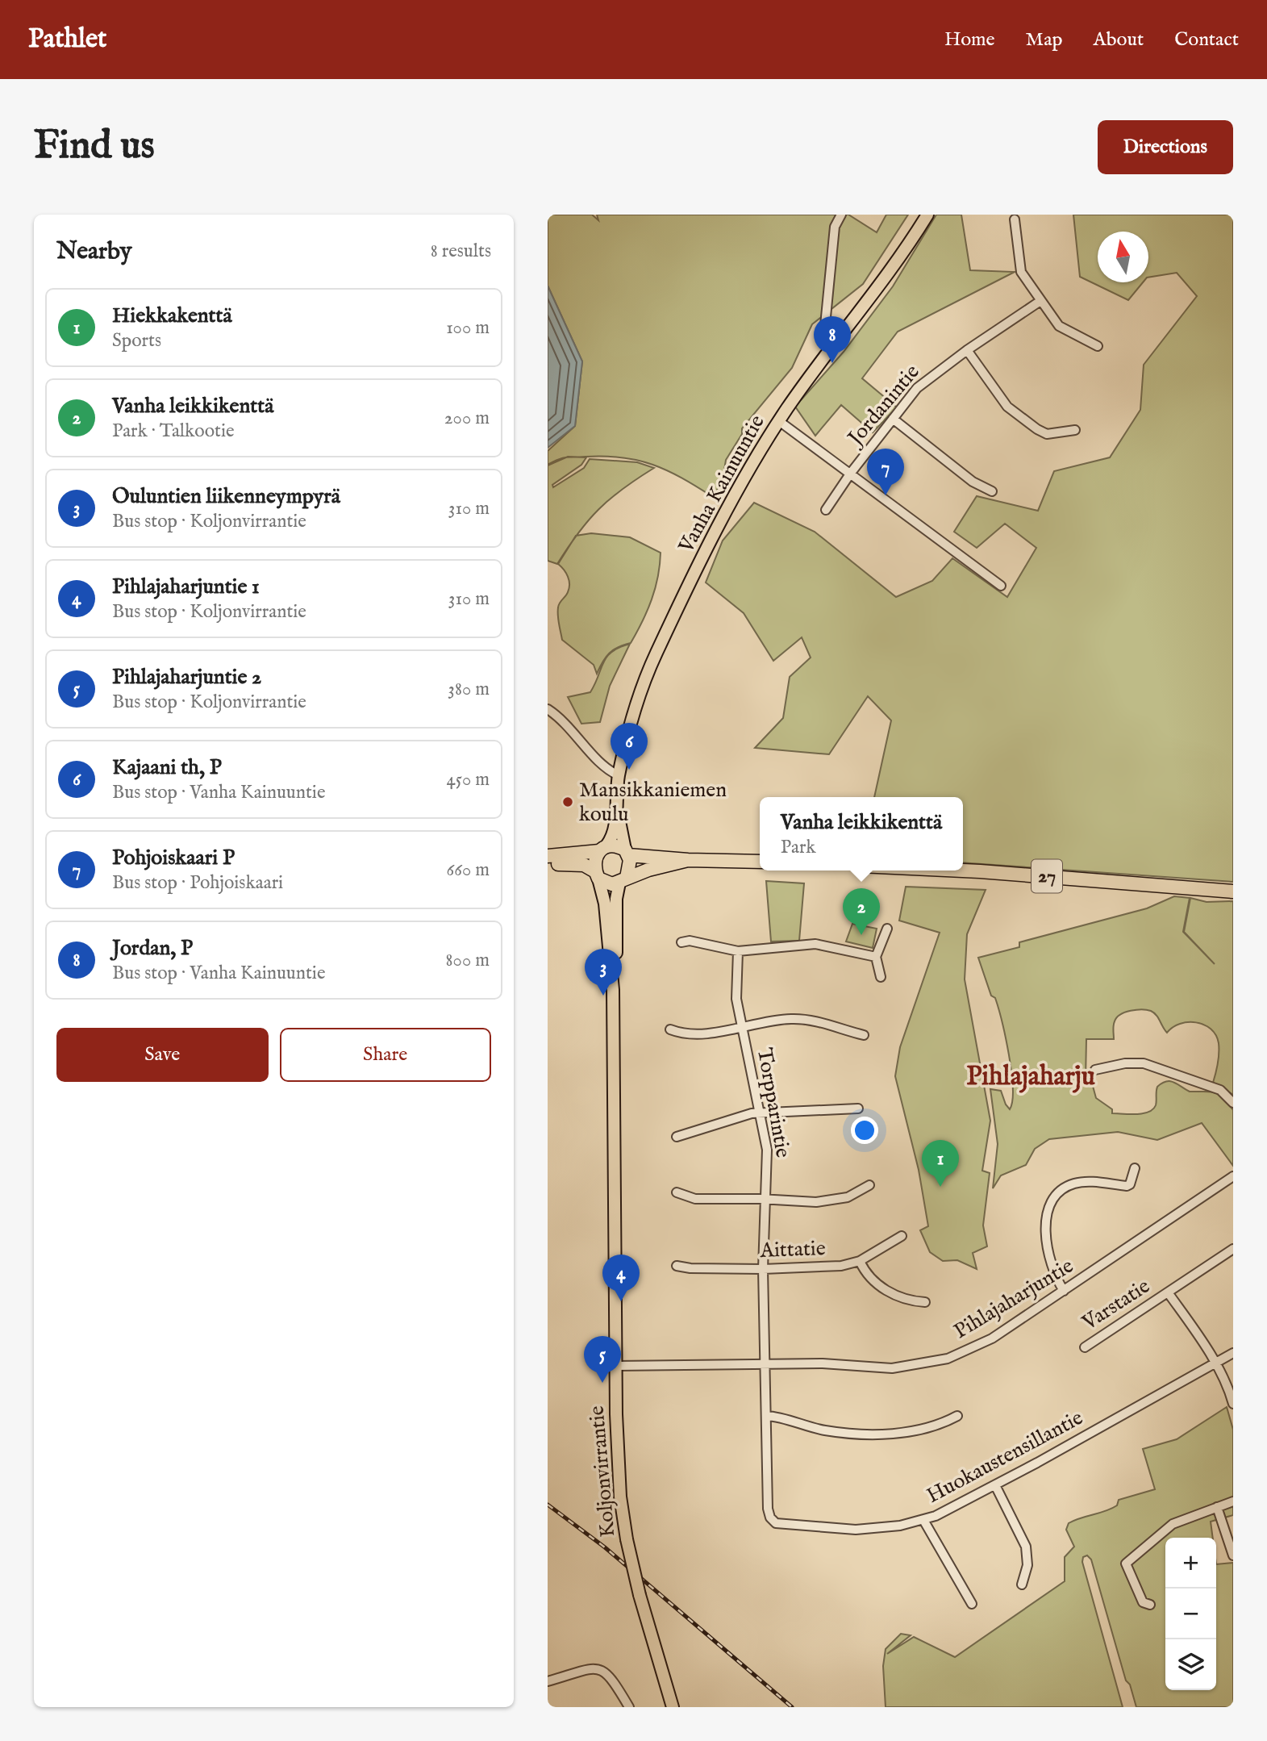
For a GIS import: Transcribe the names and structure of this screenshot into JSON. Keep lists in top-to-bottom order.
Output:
{
  "streets": {
    "highway": ["27"],
    "main road": ["Vanha Kainuuntie", "Koljonvirrantie"],
    "street": [
      "Jordanintie",
      "Torpparintie",
      "Aittatie",
      "Pihlajaharjuntie",
      "Varstatie",
      "Huokaustensillantie"
    ]
  },
  "crossings": [
    ["Vanha Kainuuntie", "Koljonvirrantie"],
    ["Torpparintie", "Aittatie"],
    ["Torpparintie", "Pihlajaharjuntie"],
    ["Torpparintie", "Huokaustensillantie"],
    ["Pihlajaharjuntie", "Koljonvirrantie"],
    ["Varstatie", "Huokaustensillantie"]
  ],
  "districts": ["Pihlajaharju"],
  "places": ["Mansikkaniemen koulu"],
  "north": "top",
  "page": {
    "header": "Pathlet",
    "nav": [
      "Home",
      "Map",
      "About",
      "Contact"
    ],
    "buttons": [
      "Directions",
      ["Save", "Share"]
    ],
    "title": "Find us",
    "heading": ["Nearby", "8 results"],
    "list": [
      {
        "mark": "1",
        "name": "Hiekkakenttä",
        "note": "Sports",
        "value": "100 m"
      },
      {
        "mark": "2",
        "name": "Vanha leikkikenttä",
        "note": "Park · Talkootie",
        "value": "200 m"
      },
      {
        "mark": "3",
        "name": "Ouluntien liikenneympyrä",
        "note": "Bus stop · Koljonvirrantie",
        "value": "310 m"
      },
      {
        "mark": "4",
        "name": "Pihlajaharjuntie 1",
        "note": "Bus stop · Koljonvirrantie",
        "value": "310 m"
      },
      {
        "mark": "5",
        "name": "Pihlajaharjuntie 2",
        "note": "Bus stop · Koljonvirrantie",
        "value": "380 m"
      },
      {
        "mark": "6",
        "name": "Kajaani th, P",
        "note": "Bus stop · Vanha Kainuuntie",
        "value": "450 m"
      },
      {
        "mark": "7",
        "name": "Pohjoiskaari P",
        "note": "Bus stop · Pohjoiskaari",
        "value": "660 m"
      },
      {
        "mark": "8",
        "name": "Jordan, P",
        "note": "Bus stop · Vanha Kainuuntie",
        "value": "800 m"
      }
    ],
    "pins": [
      "8",
      "7",
      "6",
      "2",
      "3",
      "1",
      "4",
      "5"
    ],
    "popup": ["Vanha leikkikenttä", "Park"],
    "map_buttons": ["+", "−"]
  }
}
